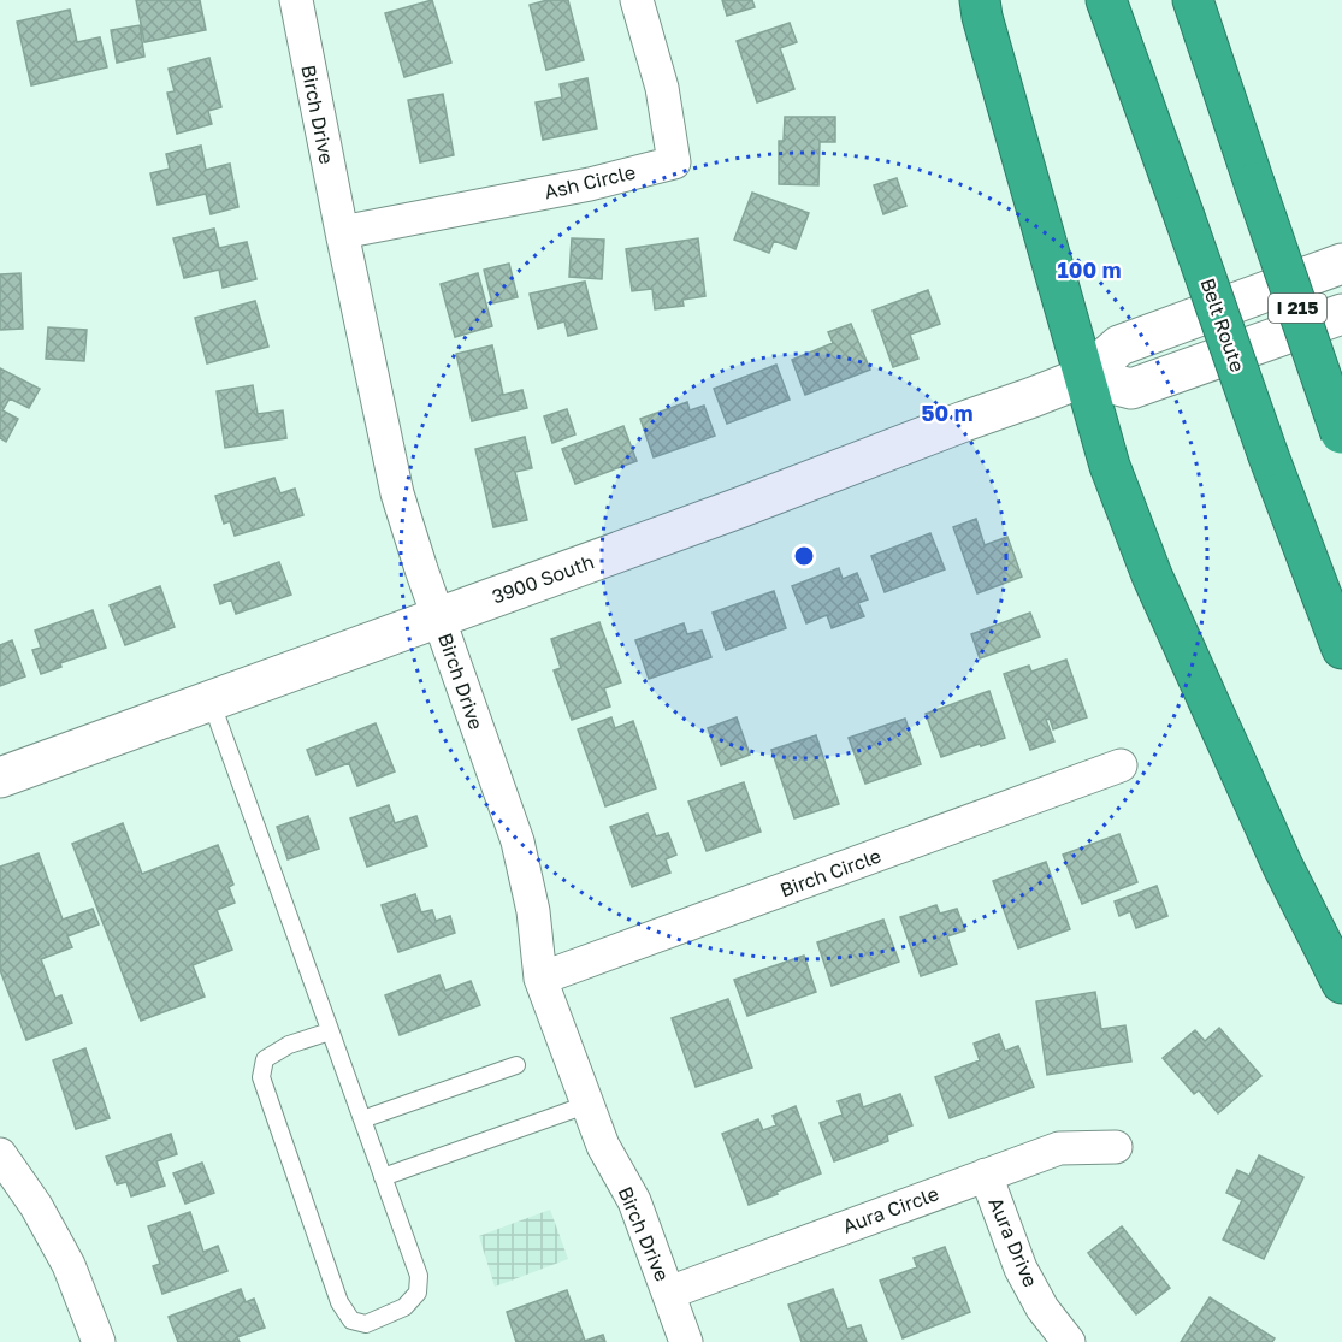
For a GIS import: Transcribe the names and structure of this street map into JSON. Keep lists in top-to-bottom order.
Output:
{
  "streets": {
    "highway": ["I 215", "Belt Route"],
    "main road": ["3900 South"],
    "street": [
      "Birch Drive",
      "Ash Circle",
      "Birch Circle",
      "Aura Circle",
      "Aura Drive"
    ]
  },
  "crossings": [
    ["Birch Drive", "Ash Circle"],
    ["Birch Drive", "3900 South"],
    ["Birch Drive", "Birch Circle"],
    ["Birch Drive", "Aura Circle"],
    ["Aura Circle", "Aura Drive"]
  ],
  "rings": ["100 m", "50 m"]
}
